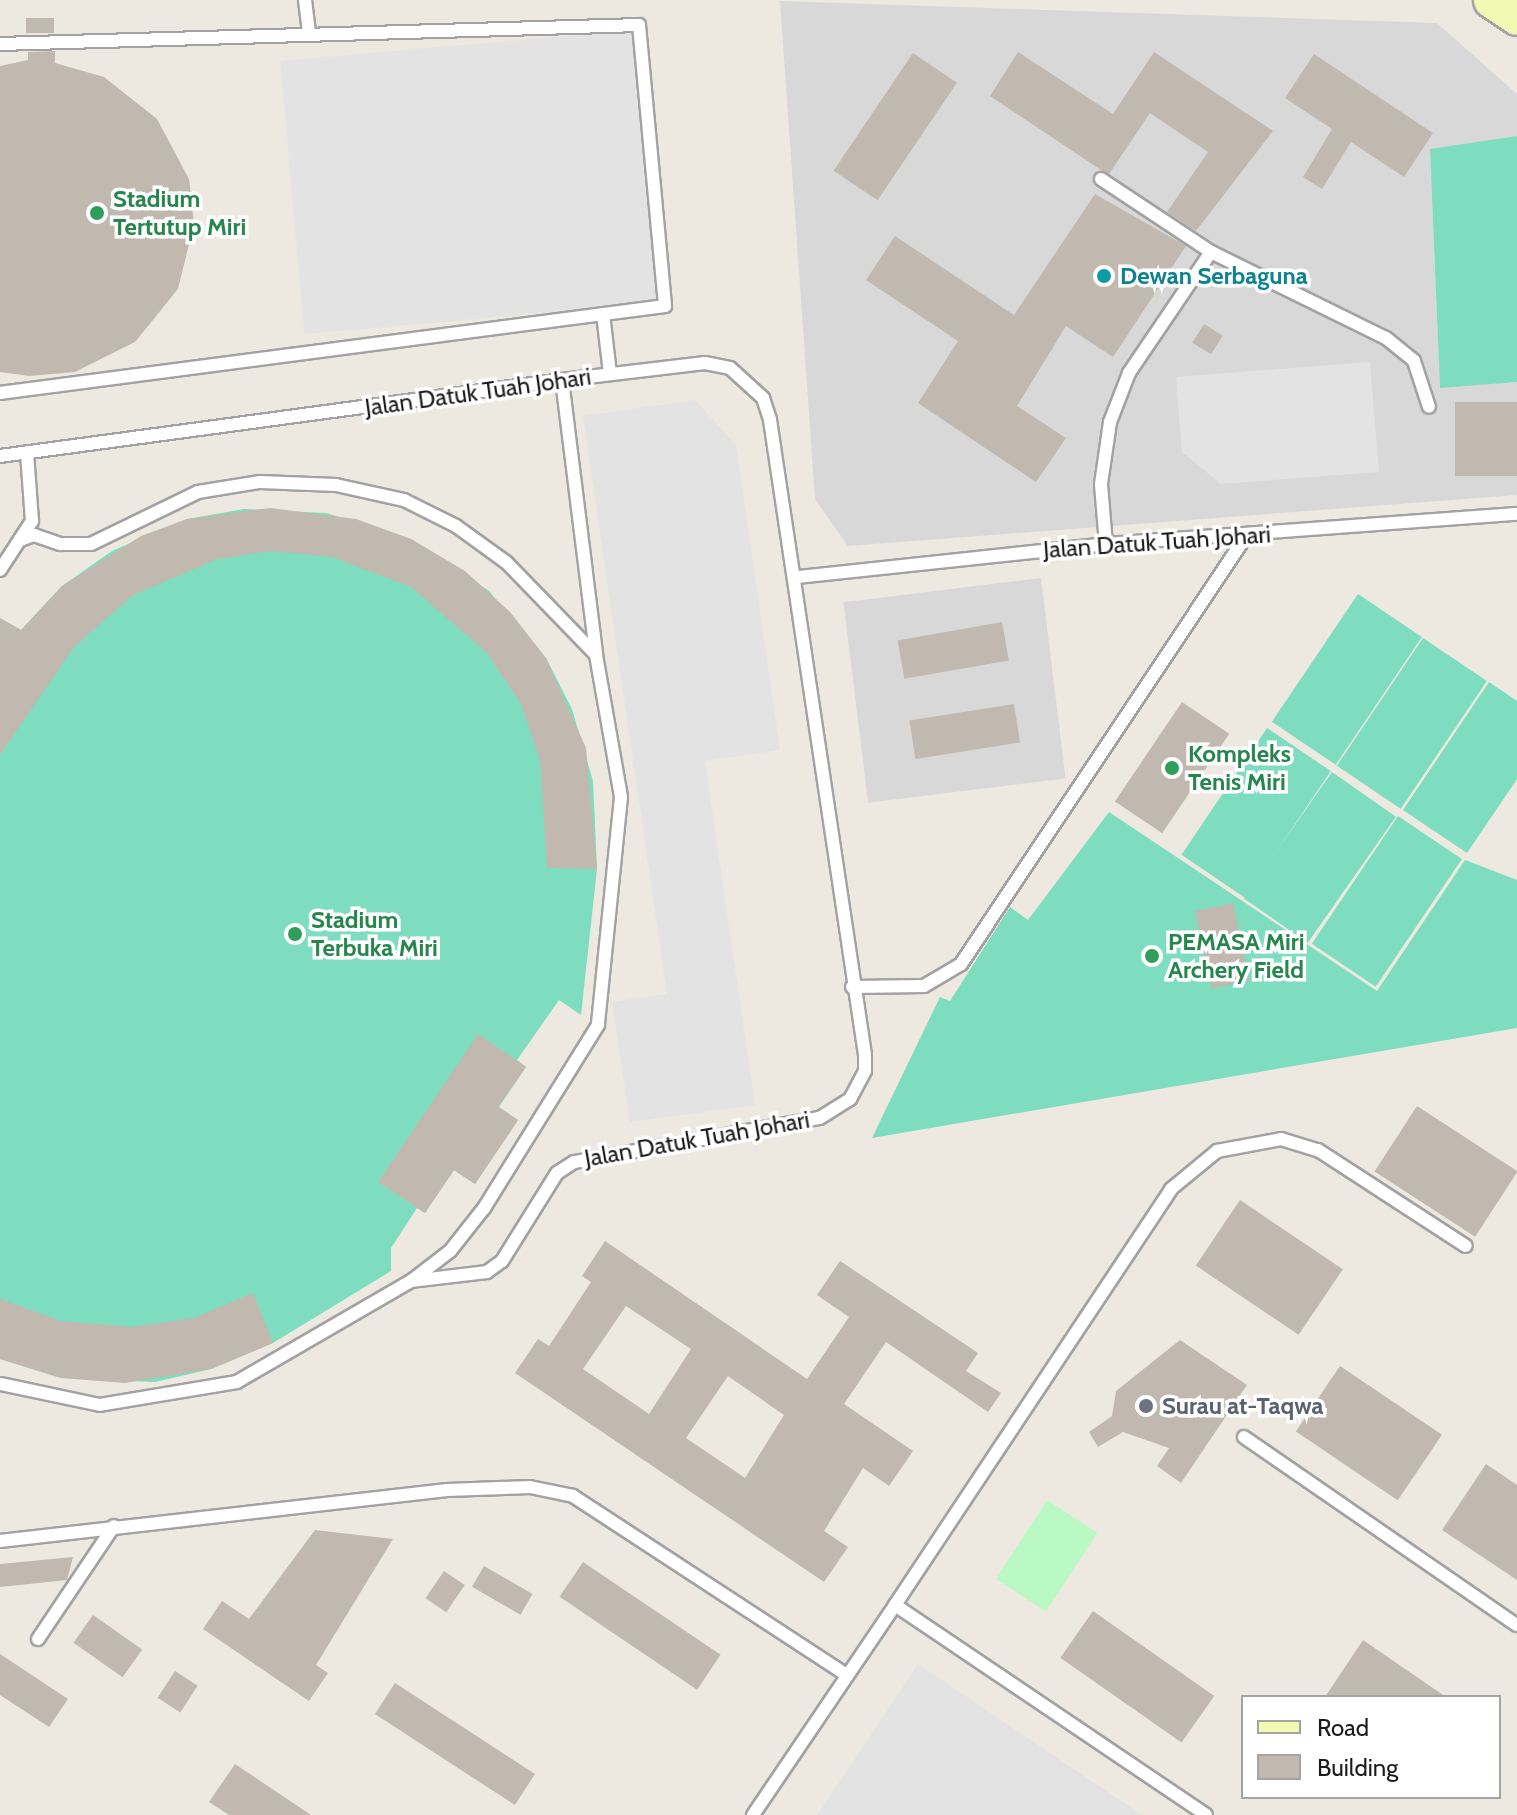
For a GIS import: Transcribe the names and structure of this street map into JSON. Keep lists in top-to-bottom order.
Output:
{
  "streets": {
    "lane": ["Jalan Datuk Tuah Johari"]
  },
  "places": [
    "Stadium Tertutup Miri",
    "Dewan Serbaguna",
    "Kompleks Tenis Miri",
    "Stadium Terbuka Miri",
    "PEMASA Miri Archery Field",
    "Surau at-Taqwa"
  ],
  "legend": ["Road", "Building"]
}
